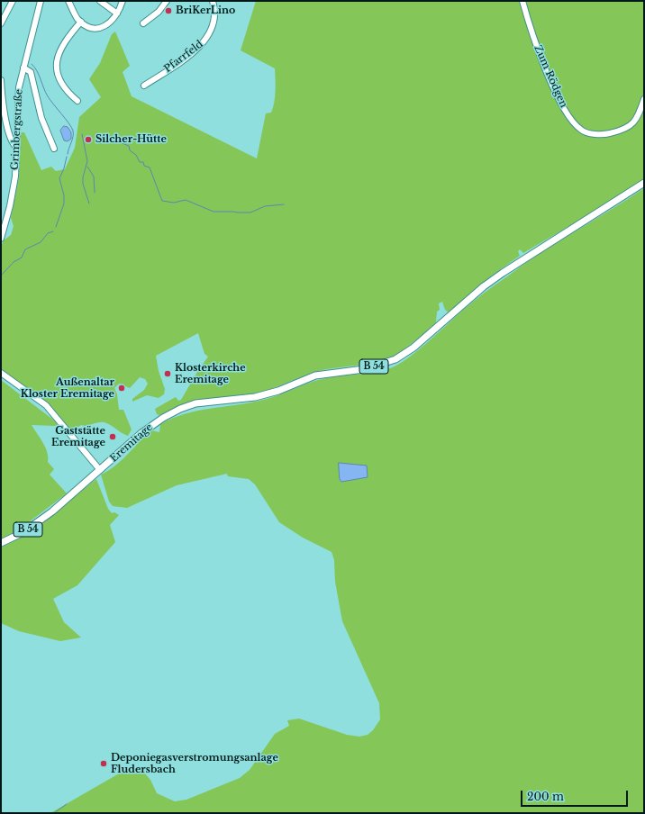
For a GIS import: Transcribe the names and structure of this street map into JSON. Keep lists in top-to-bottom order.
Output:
{
  "streets": {
    "main road": ["B 54", "Eremitage"],
    "street": ["Pfarrfeld", "Zum Rödgen", "Grimbergstraße"]
  },
  "places": [
    "BriKerLino",
    "Silcher-Hütte",
    "Klosterkirche Eremitage",
    "Außenaltar Kloster Eremitage",
    "Gaststätte Eremitage",
    "Deponiegasverstromungsanlage Fludersbach"
  ],
  "scale_bar": "200 m"
}
